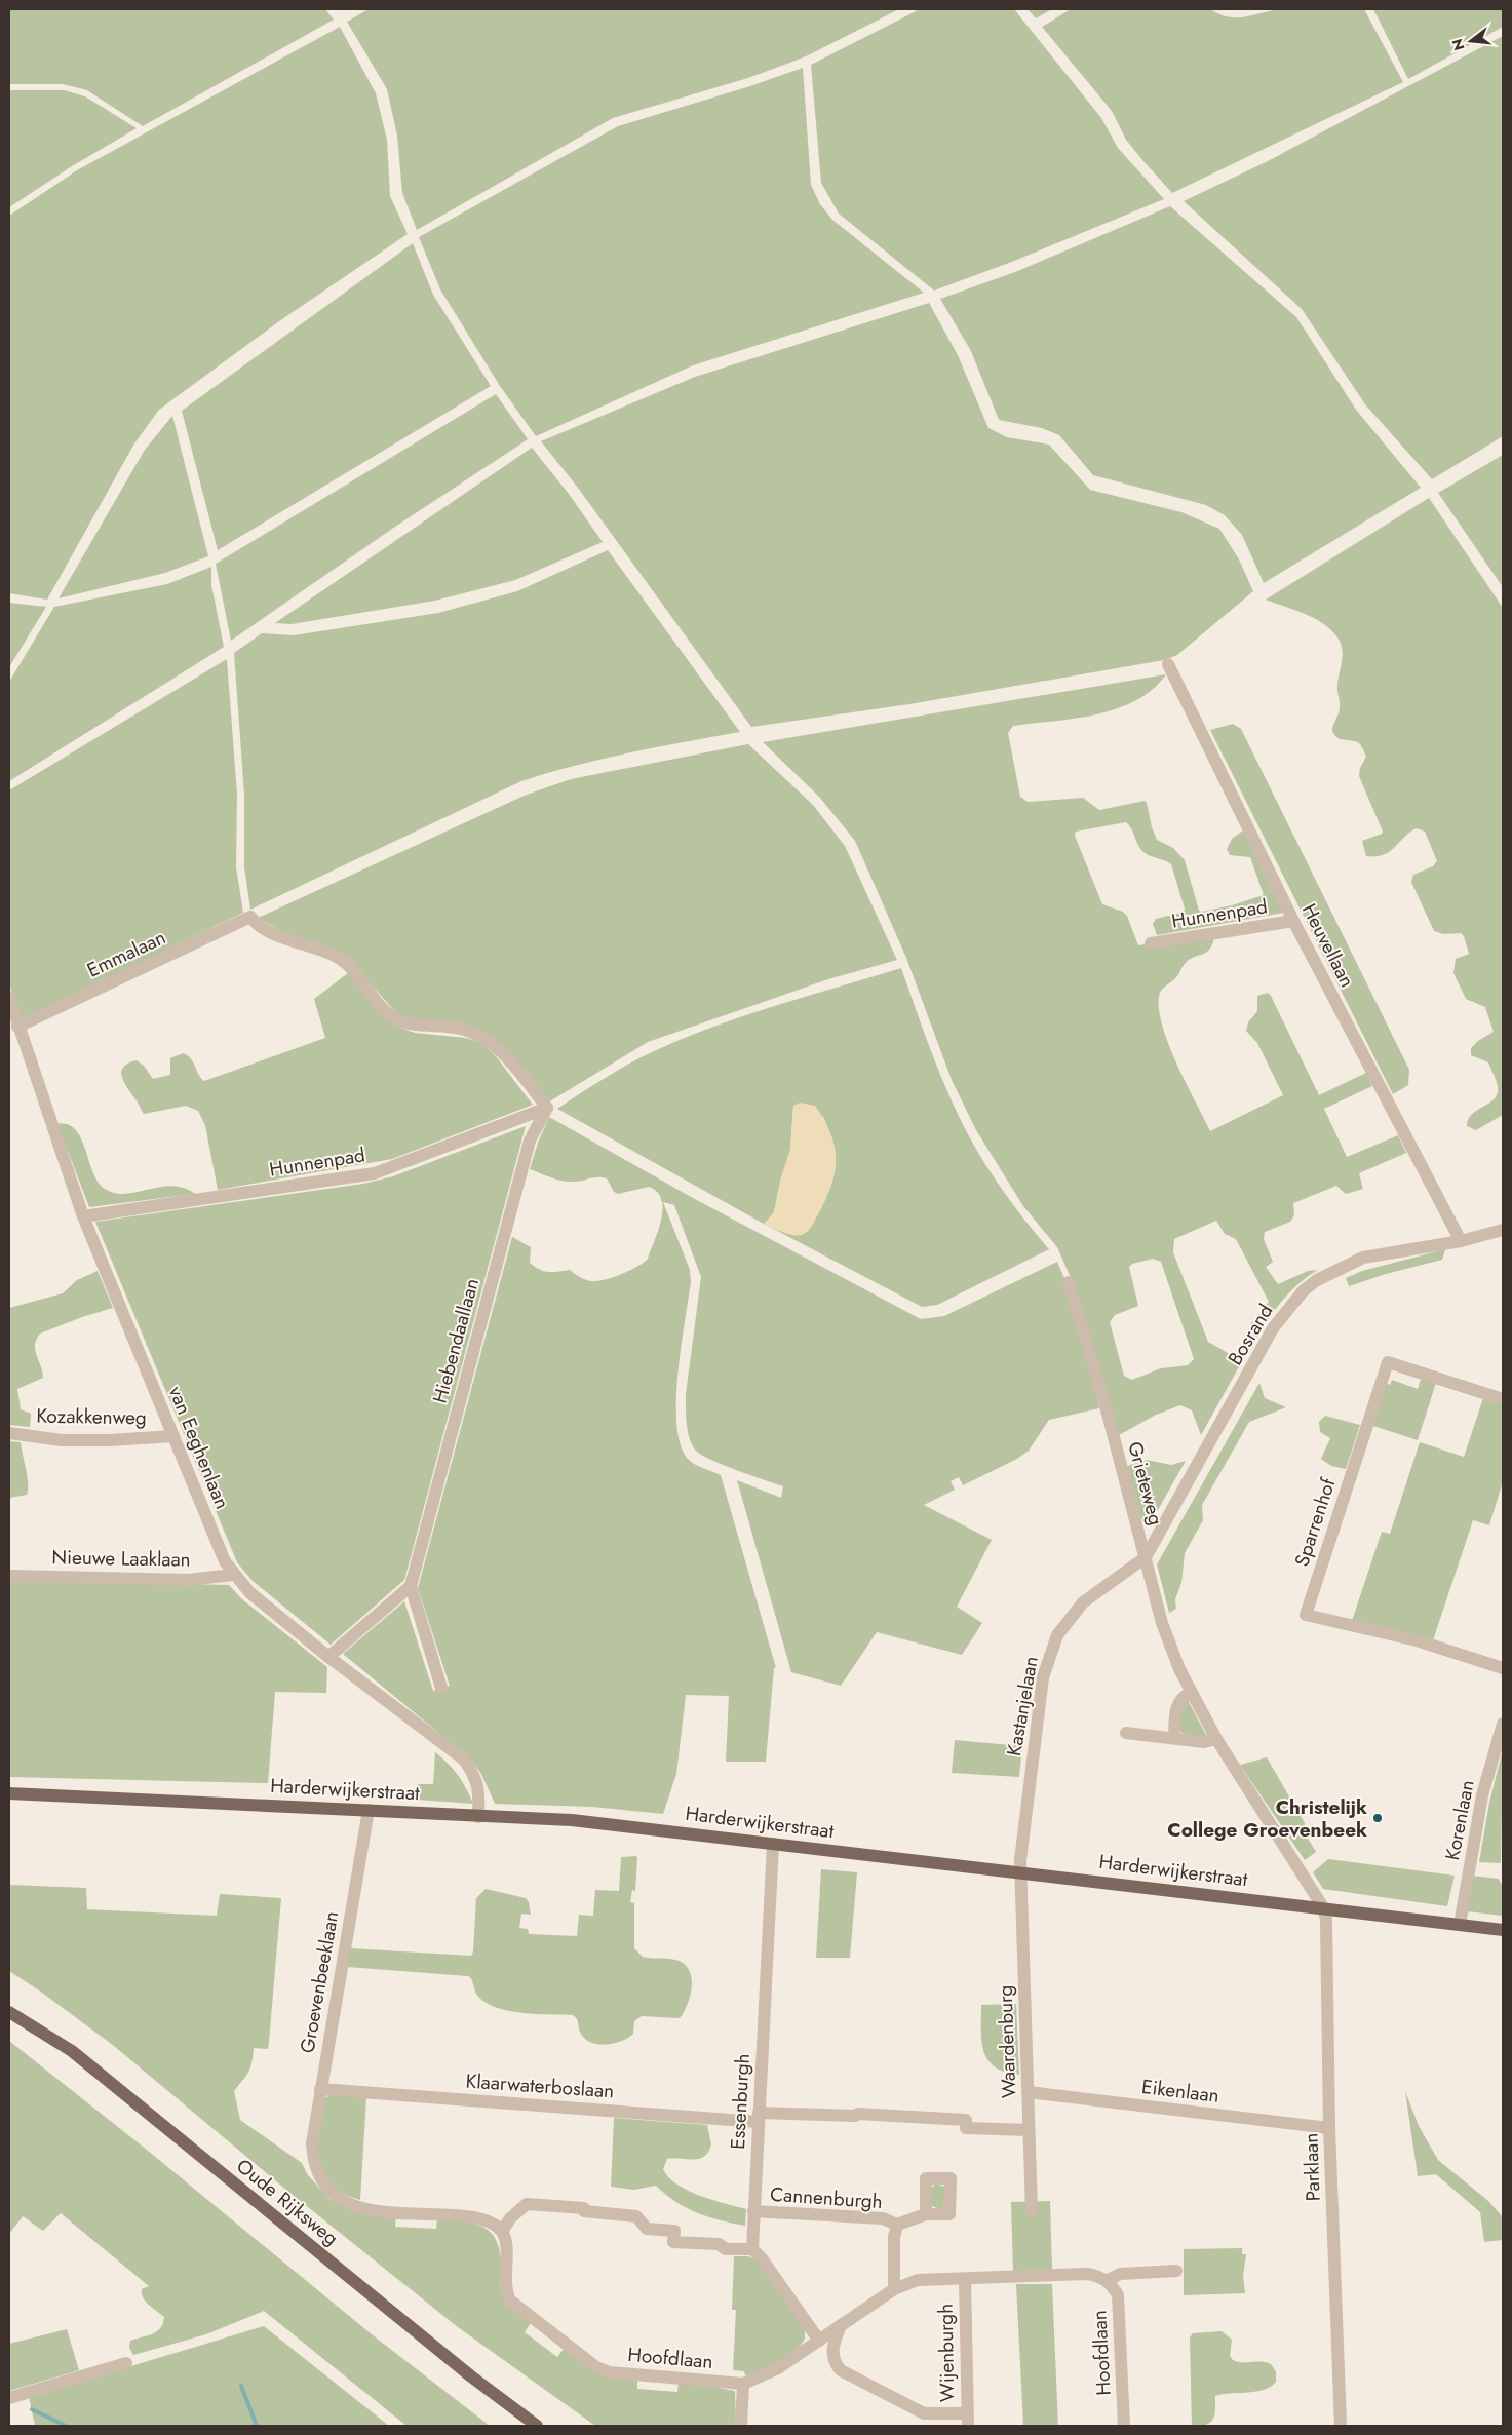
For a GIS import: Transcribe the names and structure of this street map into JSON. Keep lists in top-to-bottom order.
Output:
{
  "streets": {
    "main road": ["Harderwijkerstraat", "Oude Rijksweg"],
    "street": [
      "Hunnenpad",
      "Heuvellaan",
      "Emmalaan",
      "Bosrand",
      "Hiebendaallaan",
      "Kozakkenweg",
      "van Eeghenlaan",
      "Grieteweg",
      "Sparrenhof",
      "Nieuwe Laaklaan",
      "Kastanjelaan",
      "Korenlaan",
      "Groevenbeeklaan",
      "Waardenburg",
      "Klaarwaterboslaan",
      "Eikenlaan",
      "Essenburgh",
      "Parklaan",
      "Cannenburgh",
      "Wijenburgh",
      "Hoofdlaan"
    ]
  },
  "crossings": [
    ["Hunnenpad", "Heuvellaan"],
    ["Hunnenpad", "Emmalaan"],
    ["Hunnenpad", "Hiebendaallaan"],
    ["Hunnenpad", "van Eeghenlaan"],
    ["Heuvellaan", "Bosrand"],
    ["Emmalaan", "Hiebendaallaan"],
    ["Emmalaan", "van Eeghenlaan"],
    ["Bosrand", "Grieteweg"],
    ["Bosrand", "Kastanjelaan"],
    ["Kozakkenweg", "van Eeghenlaan"],
    ["van Eeghenlaan", "Nieuwe Laaklaan"],
    ["van Eeghenlaan", "Harderwijkerstraat"],
    ["Grieteweg", "Kastanjelaan"],
    ["Grieteweg", "Harderwijkerstraat"],
    ["Grieteweg", "Parklaan"],
    ["Kastanjelaan", "Harderwijkerstraat"],
    ["Kastanjelaan", "Waardenburg"],
    ["Harderwijkerstraat", "Korenlaan"],
    ["Harderwijkerstraat", "Groevenbeeklaan"],
    ["Harderwijkerstraat", "Waardenburg"],
    ["Harderwijkerstraat", "Essenburgh"],
    ["Harderwijkerstraat", "Parklaan"],
    ["Groevenbeeklaan", "Klaarwaterboslaan"],
    ["Groevenbeeklaan", "Hoofdlaan"],
    ["Waardenburg", "Klaarwaterboslaan"],
    ["Waardenburg", "Eikenlaan"],
    ["Klaarwaterboslaan", "Essenburgh"],
    ["Eikenlaan", "Parklaan"],
    ["Essenburgh", "Cannenburgh"],
    ["Cannenburgh", "Hoofdlaan"],
    ["Wijenburgh", "Hoofdlaan"]
  ],
  "places": ["Christelijk College Groevenbeek"],
  "north": "left"
}
